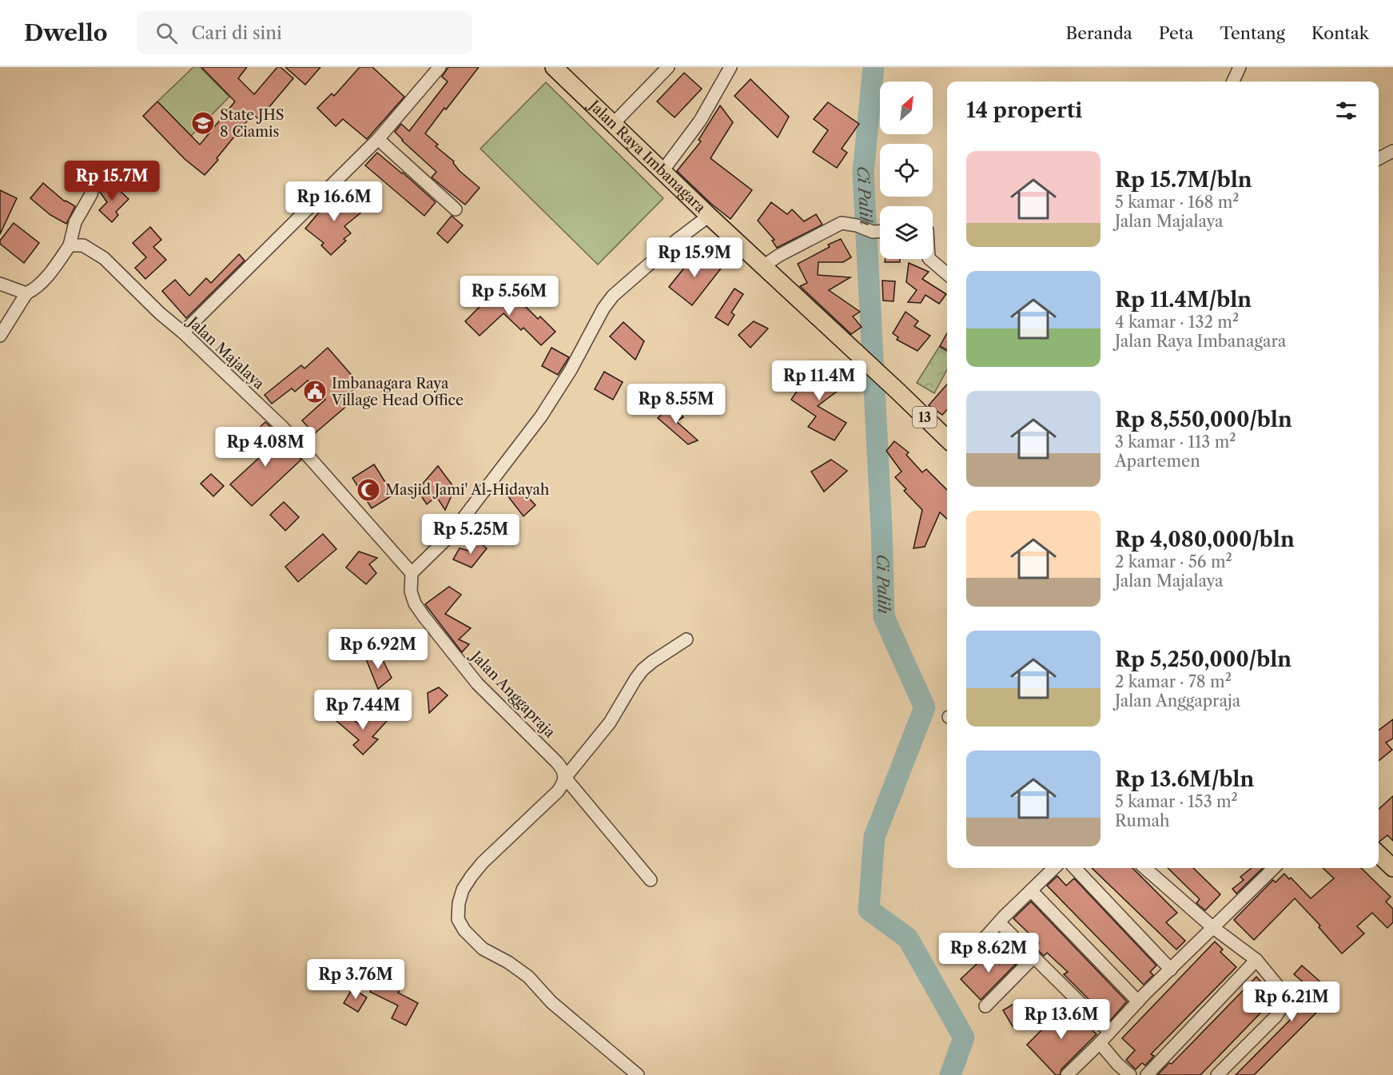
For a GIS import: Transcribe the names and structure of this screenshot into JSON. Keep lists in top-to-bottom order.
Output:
{
  "streets": {
    "highway": ["Jalan Raya Imbanagara", "13"],
    "street": ["Jalan Majalaya", "Jalan Anggapraja"]
  },
  "crossings": [
    ["Jalan Majalaya", "Jalan Anggapraja"]
  ],
  "water": ["Ci Palih"],
  "places": {
    "school or university": ["State JHS 8 Ciamis"],
    "public building": ["Imbanagara Raya Village Head Office"],
    "mosque": ["Masjid Jami' Al-Hidayah"]
  },
  "north": "top right",
  "page": {
    "header": "Dwello",
    "search": "Cari di sini",
    "nav": [
      "Beranda",
      "Peta",
      "Tentang",
      "Kontak"
    ],
    "heading": "14 properti",
    "list": [
      {
        "name": "Rp 15.7M/bln",
        "note": "5 kamar · 168 m² · Jalan Majalaya"
      },
      {
        "name": "Rp 11.4M/bln",
        "note": "4 kamar · 132 m² · Jalan Raya Imbanagara"
      },
      {
        "name": "Rp 8,550,000/bln",
        "note": "3 kamar · 113 m² · Apartemen"
      },
      {
        "name": "Rp 4,080,000/bln",
        "note": "2 kamar · 56 m² · Jalan Majalaya"
      },
      {
        "name": "Rp 5,250,000/bln",
        "note": "2 kamar · 78 m² · Jalan Anggapraja"
      },
      {
        "name": "Rp 13.6M/bln",
        "note": "5 kamar · 153 m² · Rumah"
      }
    ],
    "price": [
      "Rp 15.7M",
      "Rp 16.6M",
      "Rp 15.9M",
      "Rp 5.56M",
      "Rp 11.4M",
      "Rp 8.55M",
      "Rp 4.08M",
      "Rp 5.25M",
      "Rp 6.92M",
      "Rp 7.44M",
      "Rp 8.62M",
      "Rp 3.76M",
      "Rp 6.21M",
      "Rp 13.6M"
    ]
  }
}
